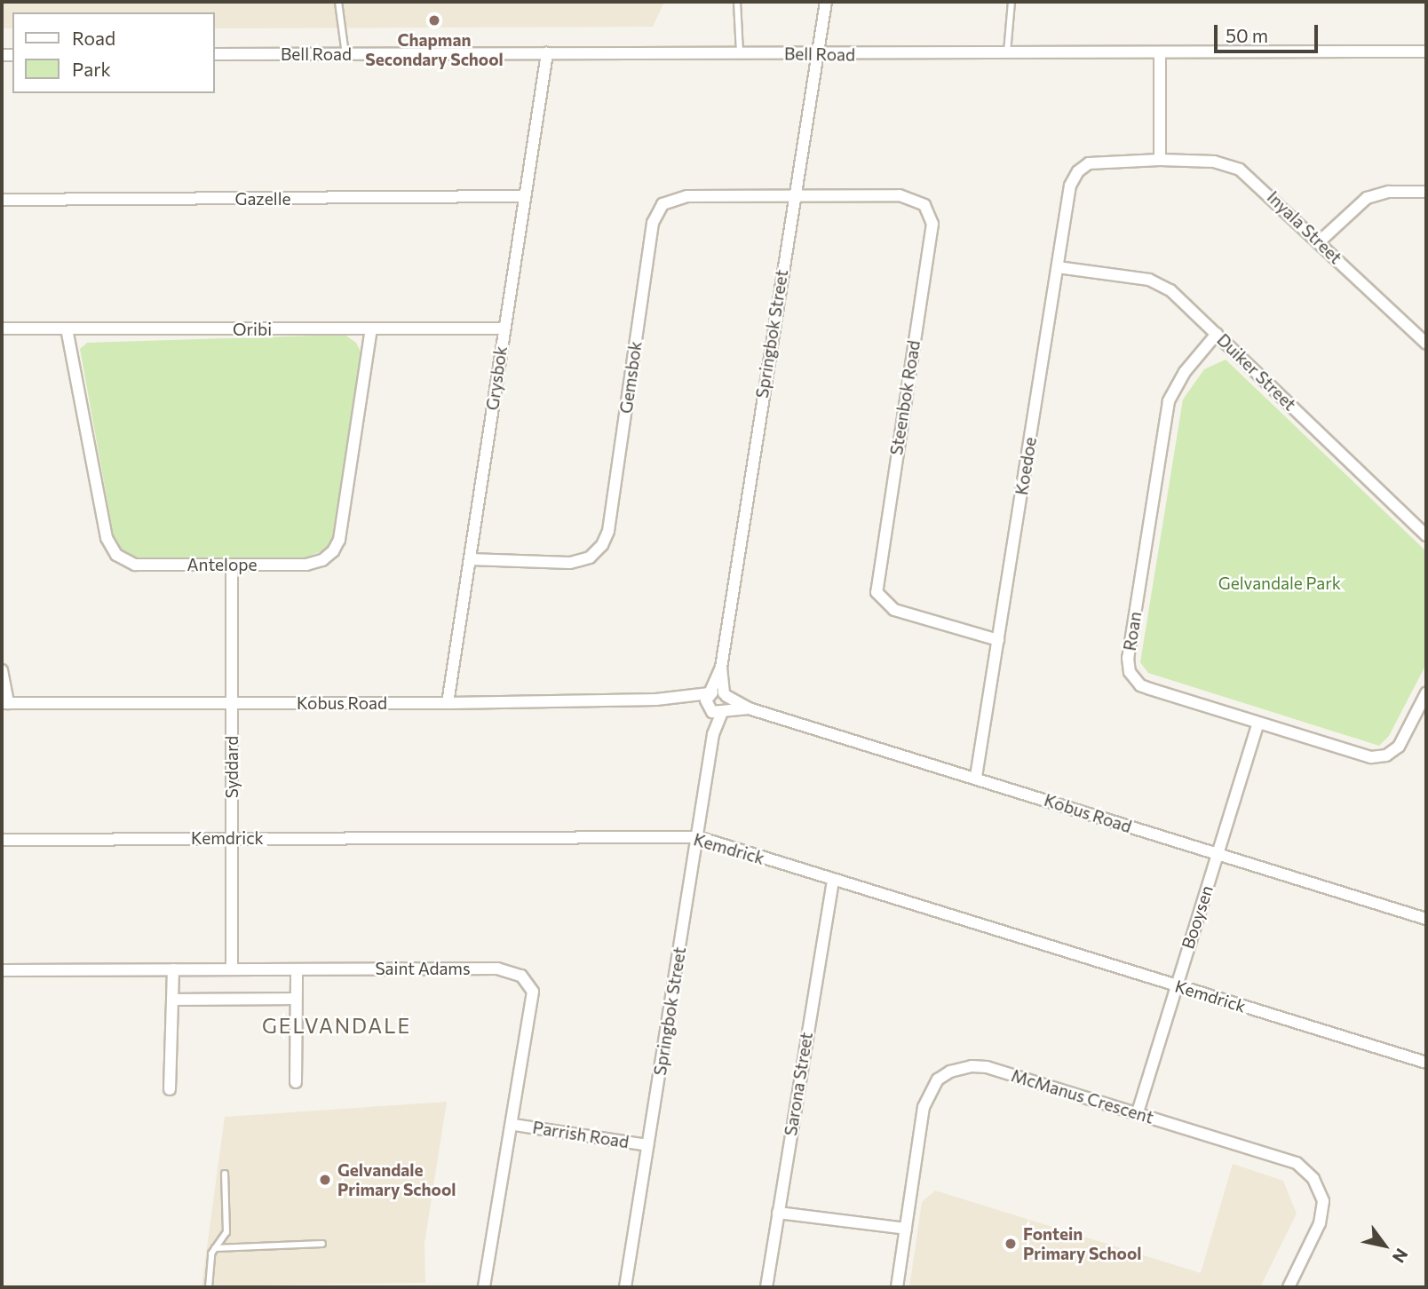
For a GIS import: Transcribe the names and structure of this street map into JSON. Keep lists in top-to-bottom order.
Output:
{
  "streets": {
    "street": [
      "Bell Road",
      "Gazelle",
      "Inyala Street",
      "Oribi",
      "Springbok Street",
      "Duiker Street",
      "Gemsbok",
      "Grysbok",
      "Steenbok Road",
      "Koedoe",
      "Antelope",
      "Roan",
      "Kobus Road",
      "Syddard",
      "Kemdrick",
      "Booysen",
      "Saint Adams",
      "Sarona Street",
      "McManus Crescent",
      "Parrish Road"
    ]
  },
  "crossings": [
    ["Bell Road", "Springbok Street"],
    ["Bell Road", "Grysbok"],
    ["Gazelle", "Grysbok"],
    ["Inyala Street", "Koedoe"],
    ["Oribi", "Grysbok"],
    ["Oribi", "Antelope"],
    ["Springbok Street", "Gemsbok"],
    ["Springbok Street", "Steenbok Road"],
    ["Springbok Street", "Kemdrick"],
    ["Springbok Street", "Parrish Road"],
    ["Duiker Street", "Koedoe"],
    ["Duiker Street", "Roan"],
    ["Gemsbok", "Grysbok"],
    ["Gemsbok", "Steenbok Road"],
    ["Grysbok", "Kobus Road"],
    ["Steenbok Road", "Koedoe"],
    ["Koedoe", "Kobus Road"],
    ["Antelope", "Syddard"],
    ["Roan", "Booysen"],
    ["Kobus Road", "Syddard"],
    ["Kobus Road", "Booysen"],
    ["Syddard", "Kemdrick"],
    ["Syddard", "Saint Adams"],
    ["Kemdrick", "Booysen"],
    ["Kemdrick", "Sarona Street"],
    ["Booysen", "McManus Crescent"],
    ["Saint Adams", "Parrish Road"]
  ],
  "districts": ["GELVANDALE"],
  "parks": ["Gelvandale Park"],
  "places": ["Chapman Secondary School", "Gelvandale Primary School", "Fontein Primary School"],
  "legend": ["Road", "Park"],
  "scale_bar": "50 m",
  "north": "bottom right"
}
